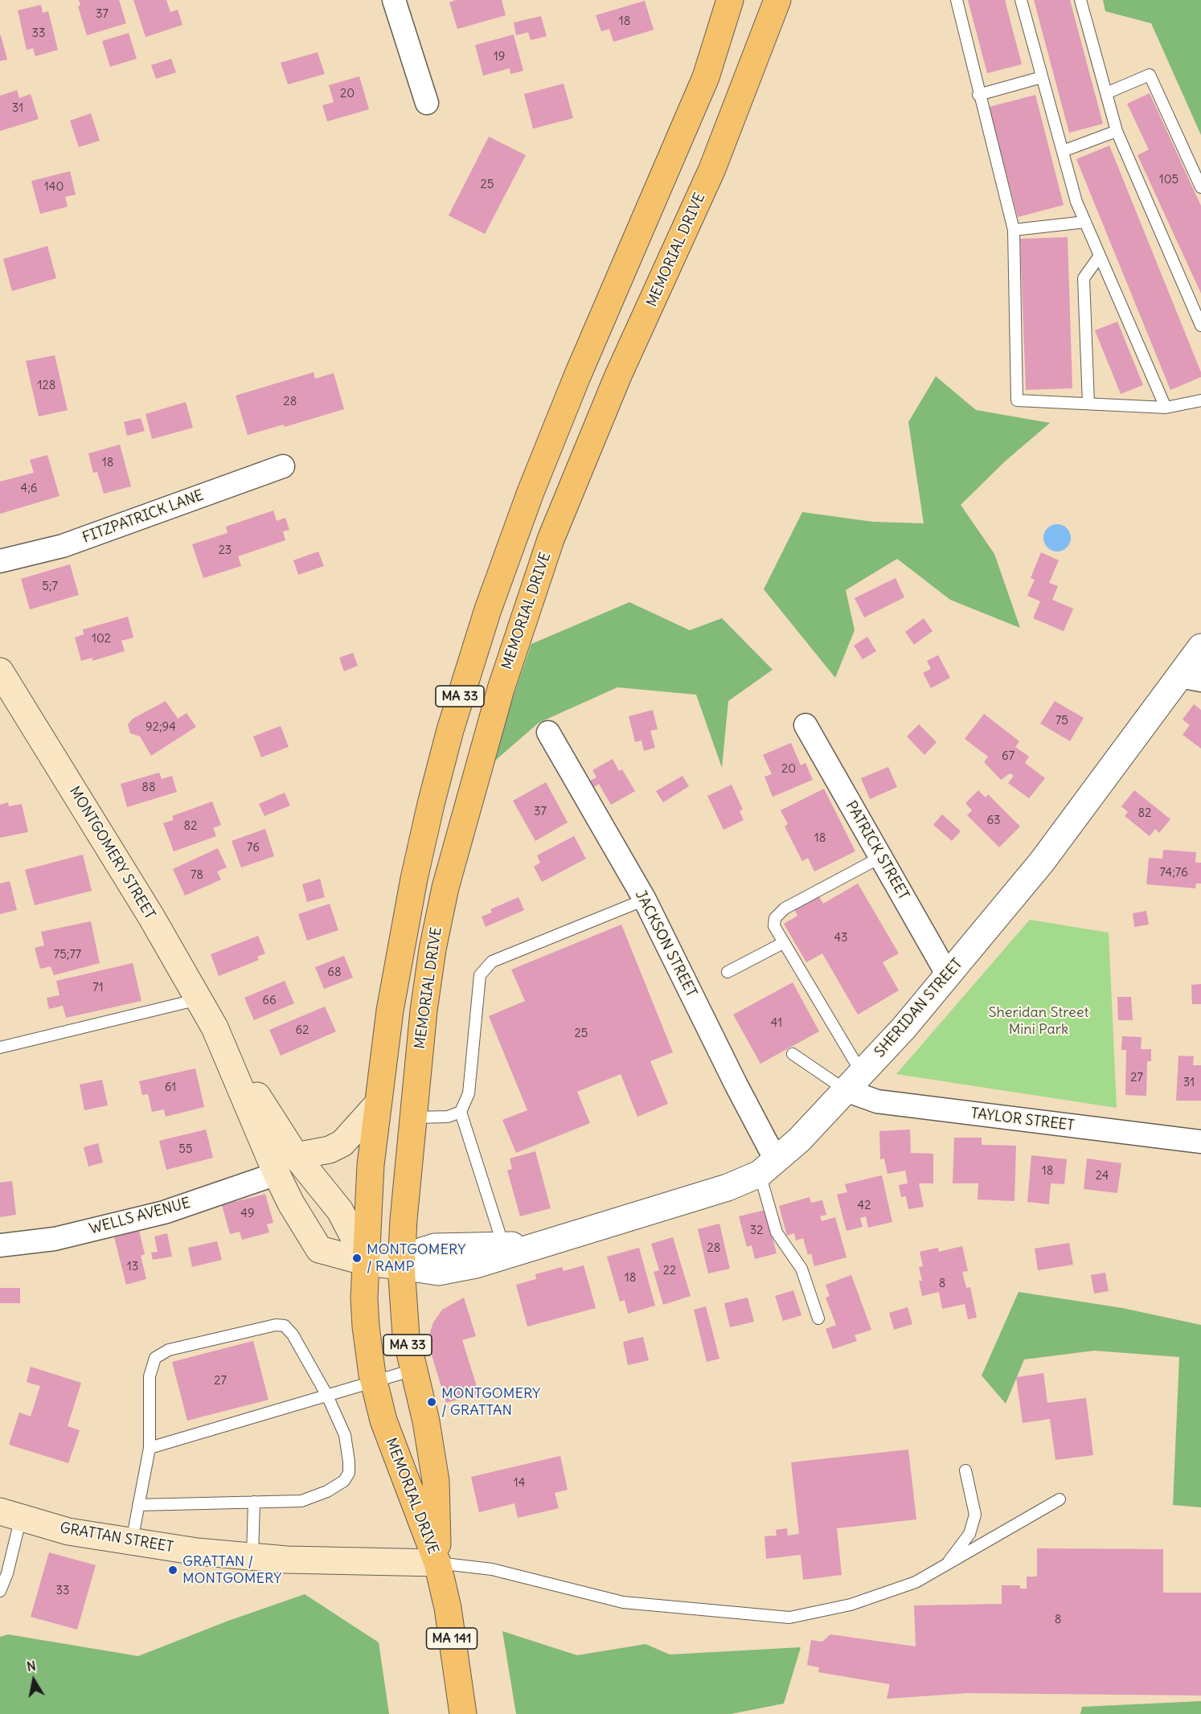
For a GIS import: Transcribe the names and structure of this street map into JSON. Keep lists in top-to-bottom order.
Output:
{
  "streets": {
    "main road": [
      "MEMORIAL DRIVE",
      "MA 33",
      "MONTGOMERY STREET",
      "GRATTAN STREET",
      "MA 141"
    ],
    "street": [
      "FITZPATRICK LANE",
      "PATRICK STREET",
      "JACKSON STREET",
      "SHERIDAN STREET",
      "TAYLOR STREET",
      "WELLS AVENUE"
    ]
  },
  "crossings": [
    ["MEMORIAL DRIVE", "MONTGOMERY STREET"],
    ["MEMORIAL DRIVE", "SHERIDAN STREET"],
    ["MEMORIAL DRIVE", "GRATTAN STREET"],
    ["MEMORIAL DRIVE", "MA 141"],
    ["PATRICK STREET", "SHERIDAN STREET"],
    ["MONTGOMERY STREET", "WELLS AVENUE"],
    ["JACKSON STREET", "SHERIDAN STREET"],
    ["SHERIDAN STREET", "TAYLOR STREET"],
    ["GRATTAN STREET", "MA 141"]
  ],
  "parks": ["Sheridan Street Mini Park"],
  "places": ["MONTGOMERY / RAMP", "MONTGOMERY / GRATTAN", "GRATTAN / MONTGOMERY"],
  "house_numbers": [
    "37",
    "18",
    "33",
    "19",
    "20",
    "31",
    "105",
    "25",
    "140",
    "128",
    "28",
    "18",
    "4;6",
    "23",
    "5;7",
    "102",
    "75",
    "92;94",
    "67",
    "20",
    "88",
    "37",
    "82",
    "63",
    "82",
    "18",
    "76",
    "74;76",
    "78",
    "43",
    "75;77",
    "68",
    "71",
    "66",
    "41",
    "62",
    "25",
    "27",
    "31",
    "61",
    "55",
    "18",
    "24",
    "42",
    "49",
    "32",
    "28",
    "13",
    "22",
    "18",
    "8",
    "27",
    "14",
    "33",
    "8"
  ],
  "north": "top"
}
